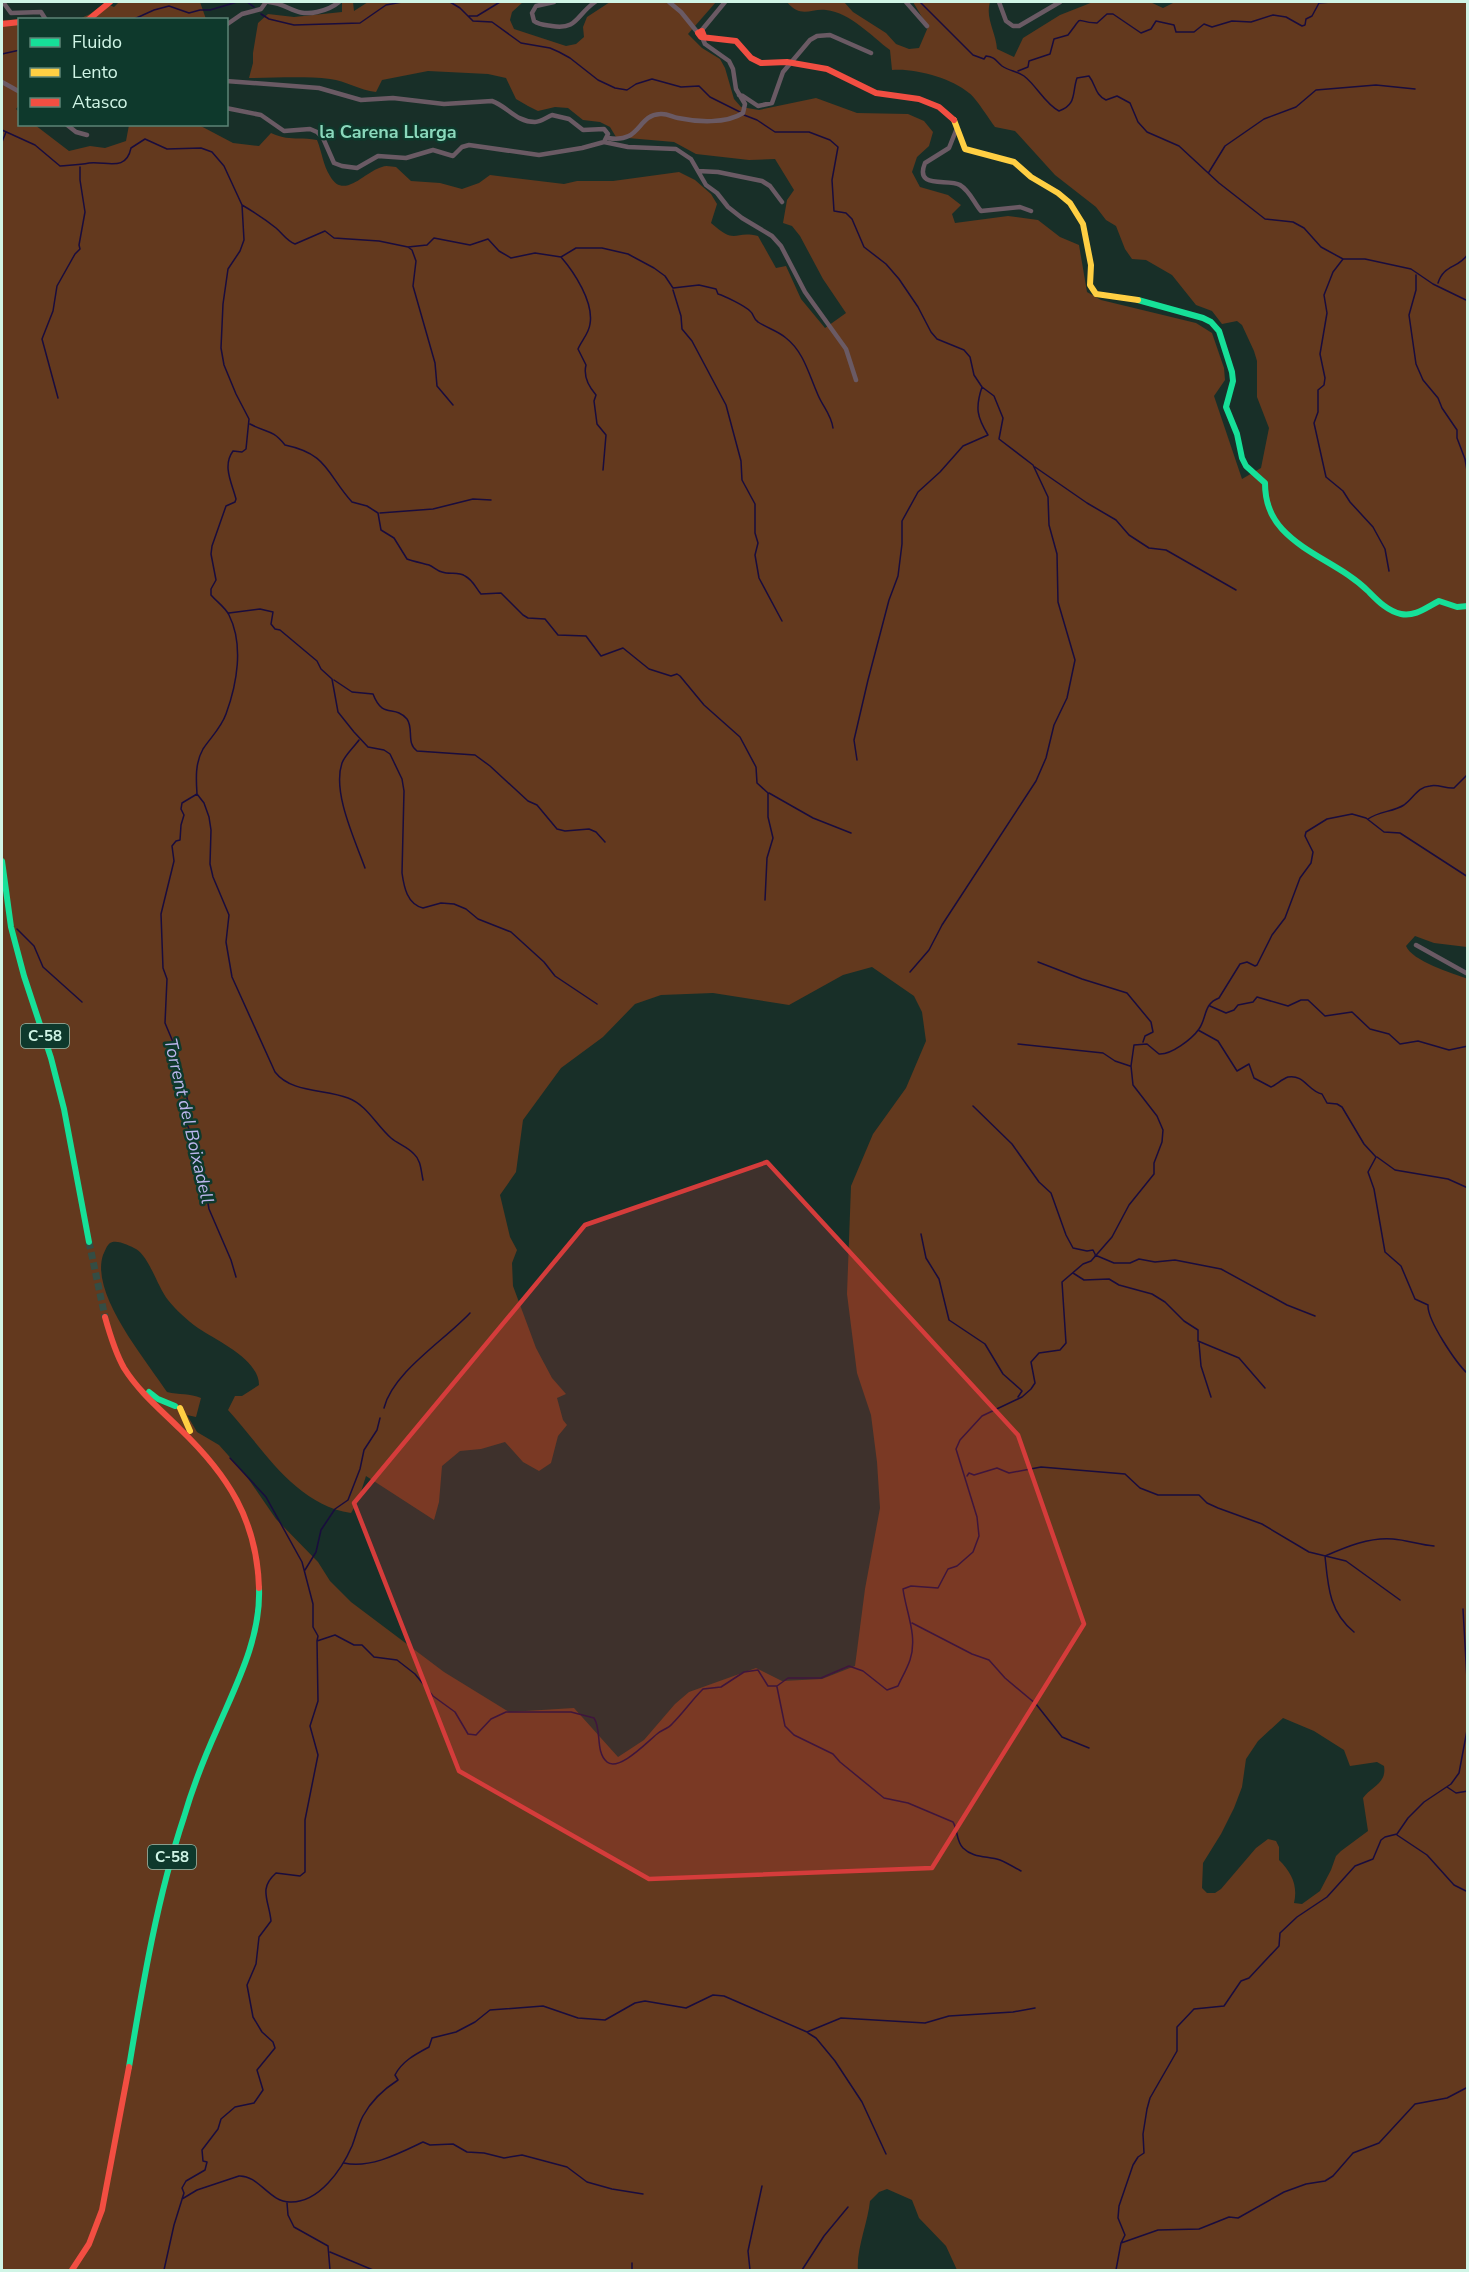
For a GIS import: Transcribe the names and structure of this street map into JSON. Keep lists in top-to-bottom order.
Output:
{
  "streets": {
    "main road": ["C-58"]
  },
  "districts": ["la Carena Llarga"],
  "water": ["Torrent del Boixadell"],
  "legend": ["Fluido", "Lento", "Atasco"]
}
